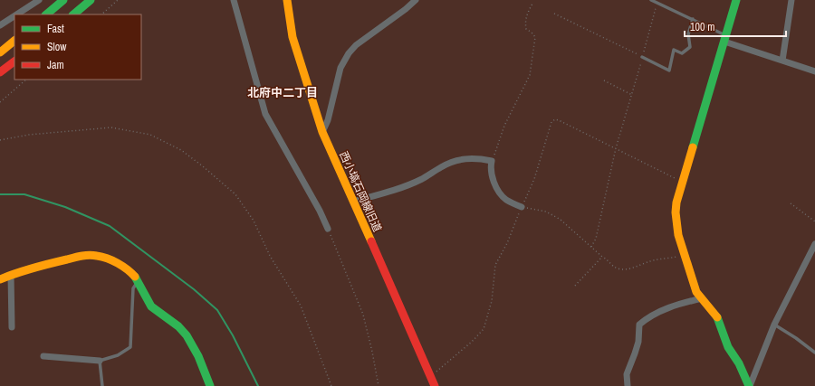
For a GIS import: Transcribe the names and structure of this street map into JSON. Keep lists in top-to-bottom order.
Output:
{
  "streets": {
    "main road": ["西小塙石岡線旧道"]
  },
  "districts": ["北府中二丁目"],
  "legend": ["Fast", "Slow", "Jam"],
  "scale_bar": "100 m"
}
